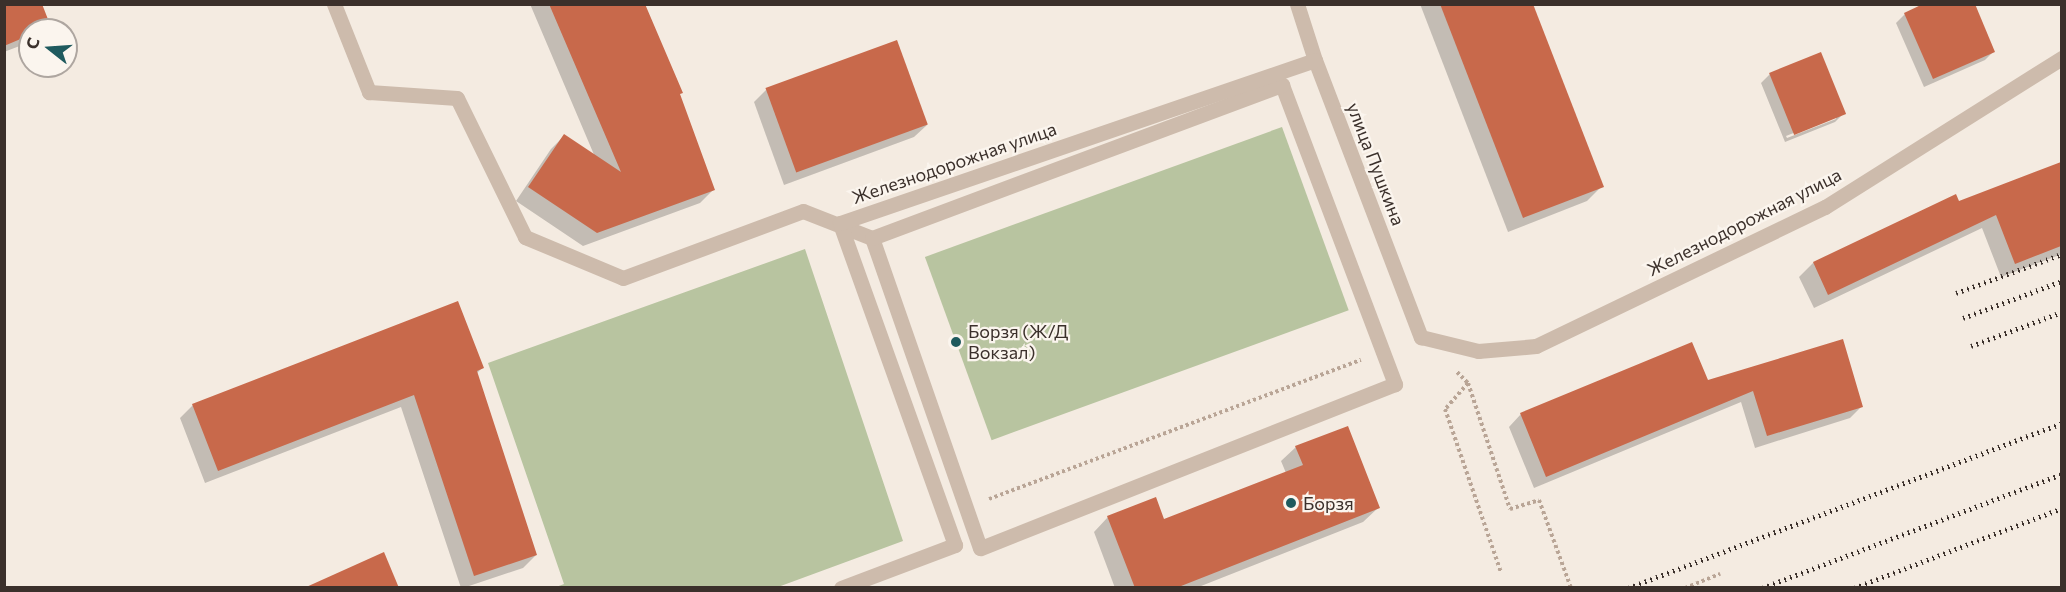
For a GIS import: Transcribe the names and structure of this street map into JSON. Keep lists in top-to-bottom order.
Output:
{
  "streets": {
    "street": ["Железнодорожная улица", "улица Пушкина"]
  },
  "crossings": [
    ["Железнодорожная улица", "улица Пушкина"]
  ],
  "places": ["Борзя (Ж/Д Вокзал)", "Борзя"],
  "north": "left"
}
